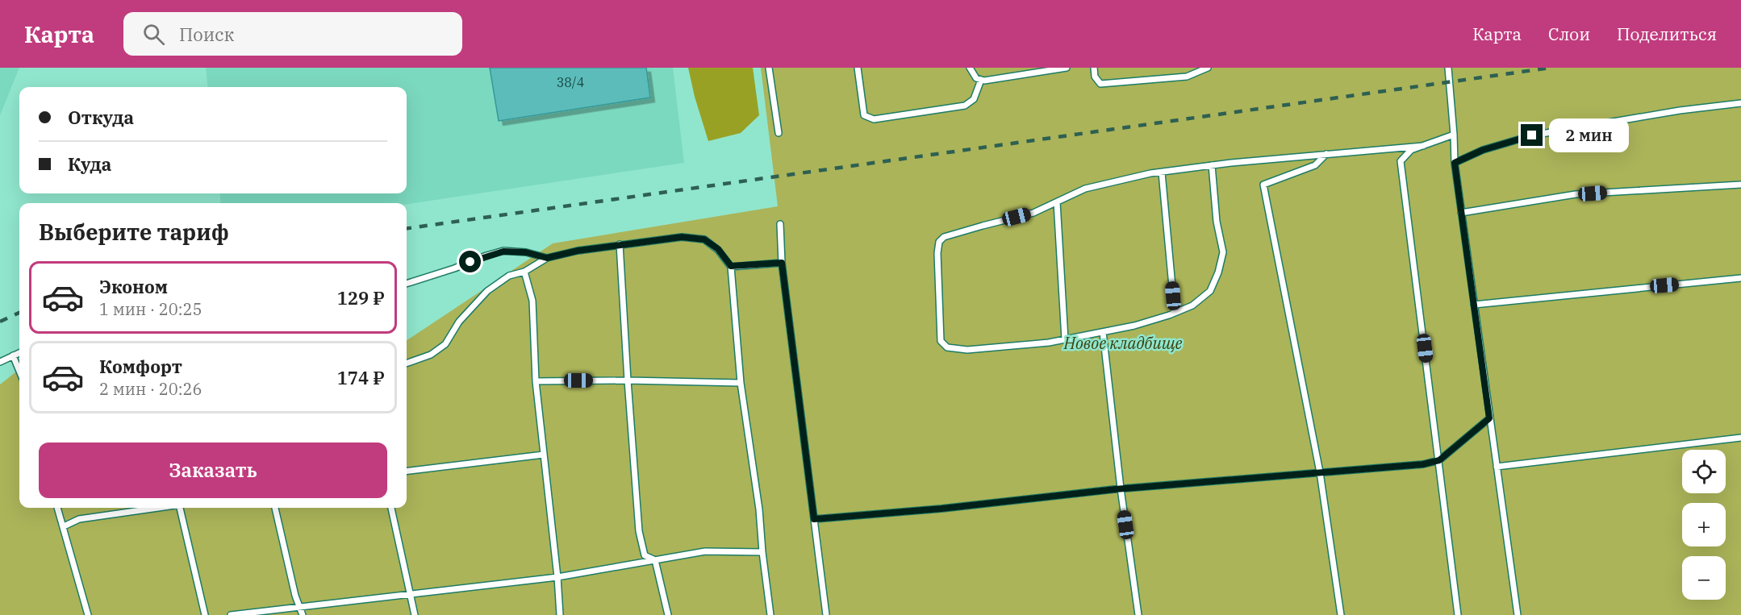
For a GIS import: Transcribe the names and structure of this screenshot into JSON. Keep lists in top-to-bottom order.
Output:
{
  "parks": ["Новое кладбище"],
  "house_numbers": ["38/4"],
  "page": {
    "header": "Карта",
    "search": "Поиск",
    "nav": ["Карта", "Слои", "Поделиться"],
    "banner": ["Откуда", "Куда"],
    "bubble": "2 мин",
    "heading": "Выберите тариф",
    "list": [
      {
        "name": "Эконом",
        "note": "1 мин · 20:25",
        "value": "129 ₽"
      },
      {
        "name": "Комфорт",
        "note": "2 мин · 20:26",
        "value": "174 ₽"
      }
    ],
    "buttons": "Заказать",
    "map_buttons": ["+", "−"]
  }
}
